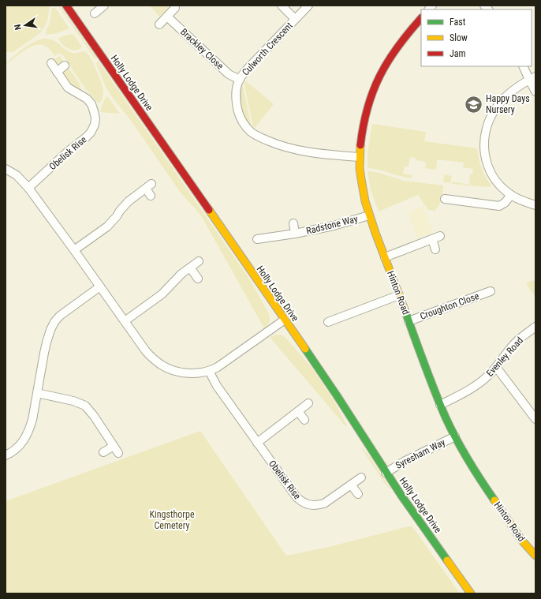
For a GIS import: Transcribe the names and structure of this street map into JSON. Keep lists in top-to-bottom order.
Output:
{
  "streets": {
    "main road": ["Holly Lodge Drive", "Hinton Road"],
    "street": [
      "Brackley Close",
      "Culworth Crescent",
      "Obelisk Rise",
      "Radstone Way",
      "Croughton Close",
      "Evenley Road",
      "Syresham Way"
    ]
  },
  "crossings": [
    ["Brackley Close", "Culworth Crescent"],
    ["Culworth Crescent", "Hinton Road"],
    ["Holly Lodge Drive", "Syresham Way"],
    ["Radstone Way", "Hinton Road"],
    ["Hinton Road", "Croughton Close"],
    ["Hinton Road", "Evenley Road"],
    ["Hinton Road", "Syresham Way"]
  ],
  "parks": ["Kingsthorpe Cemetery"],
  "places": {
    "school or university": ["Happy Days Nursery"]
  },
  "legend": ["Fast", "Slow", "Jam"],
  "north": "left"
}
